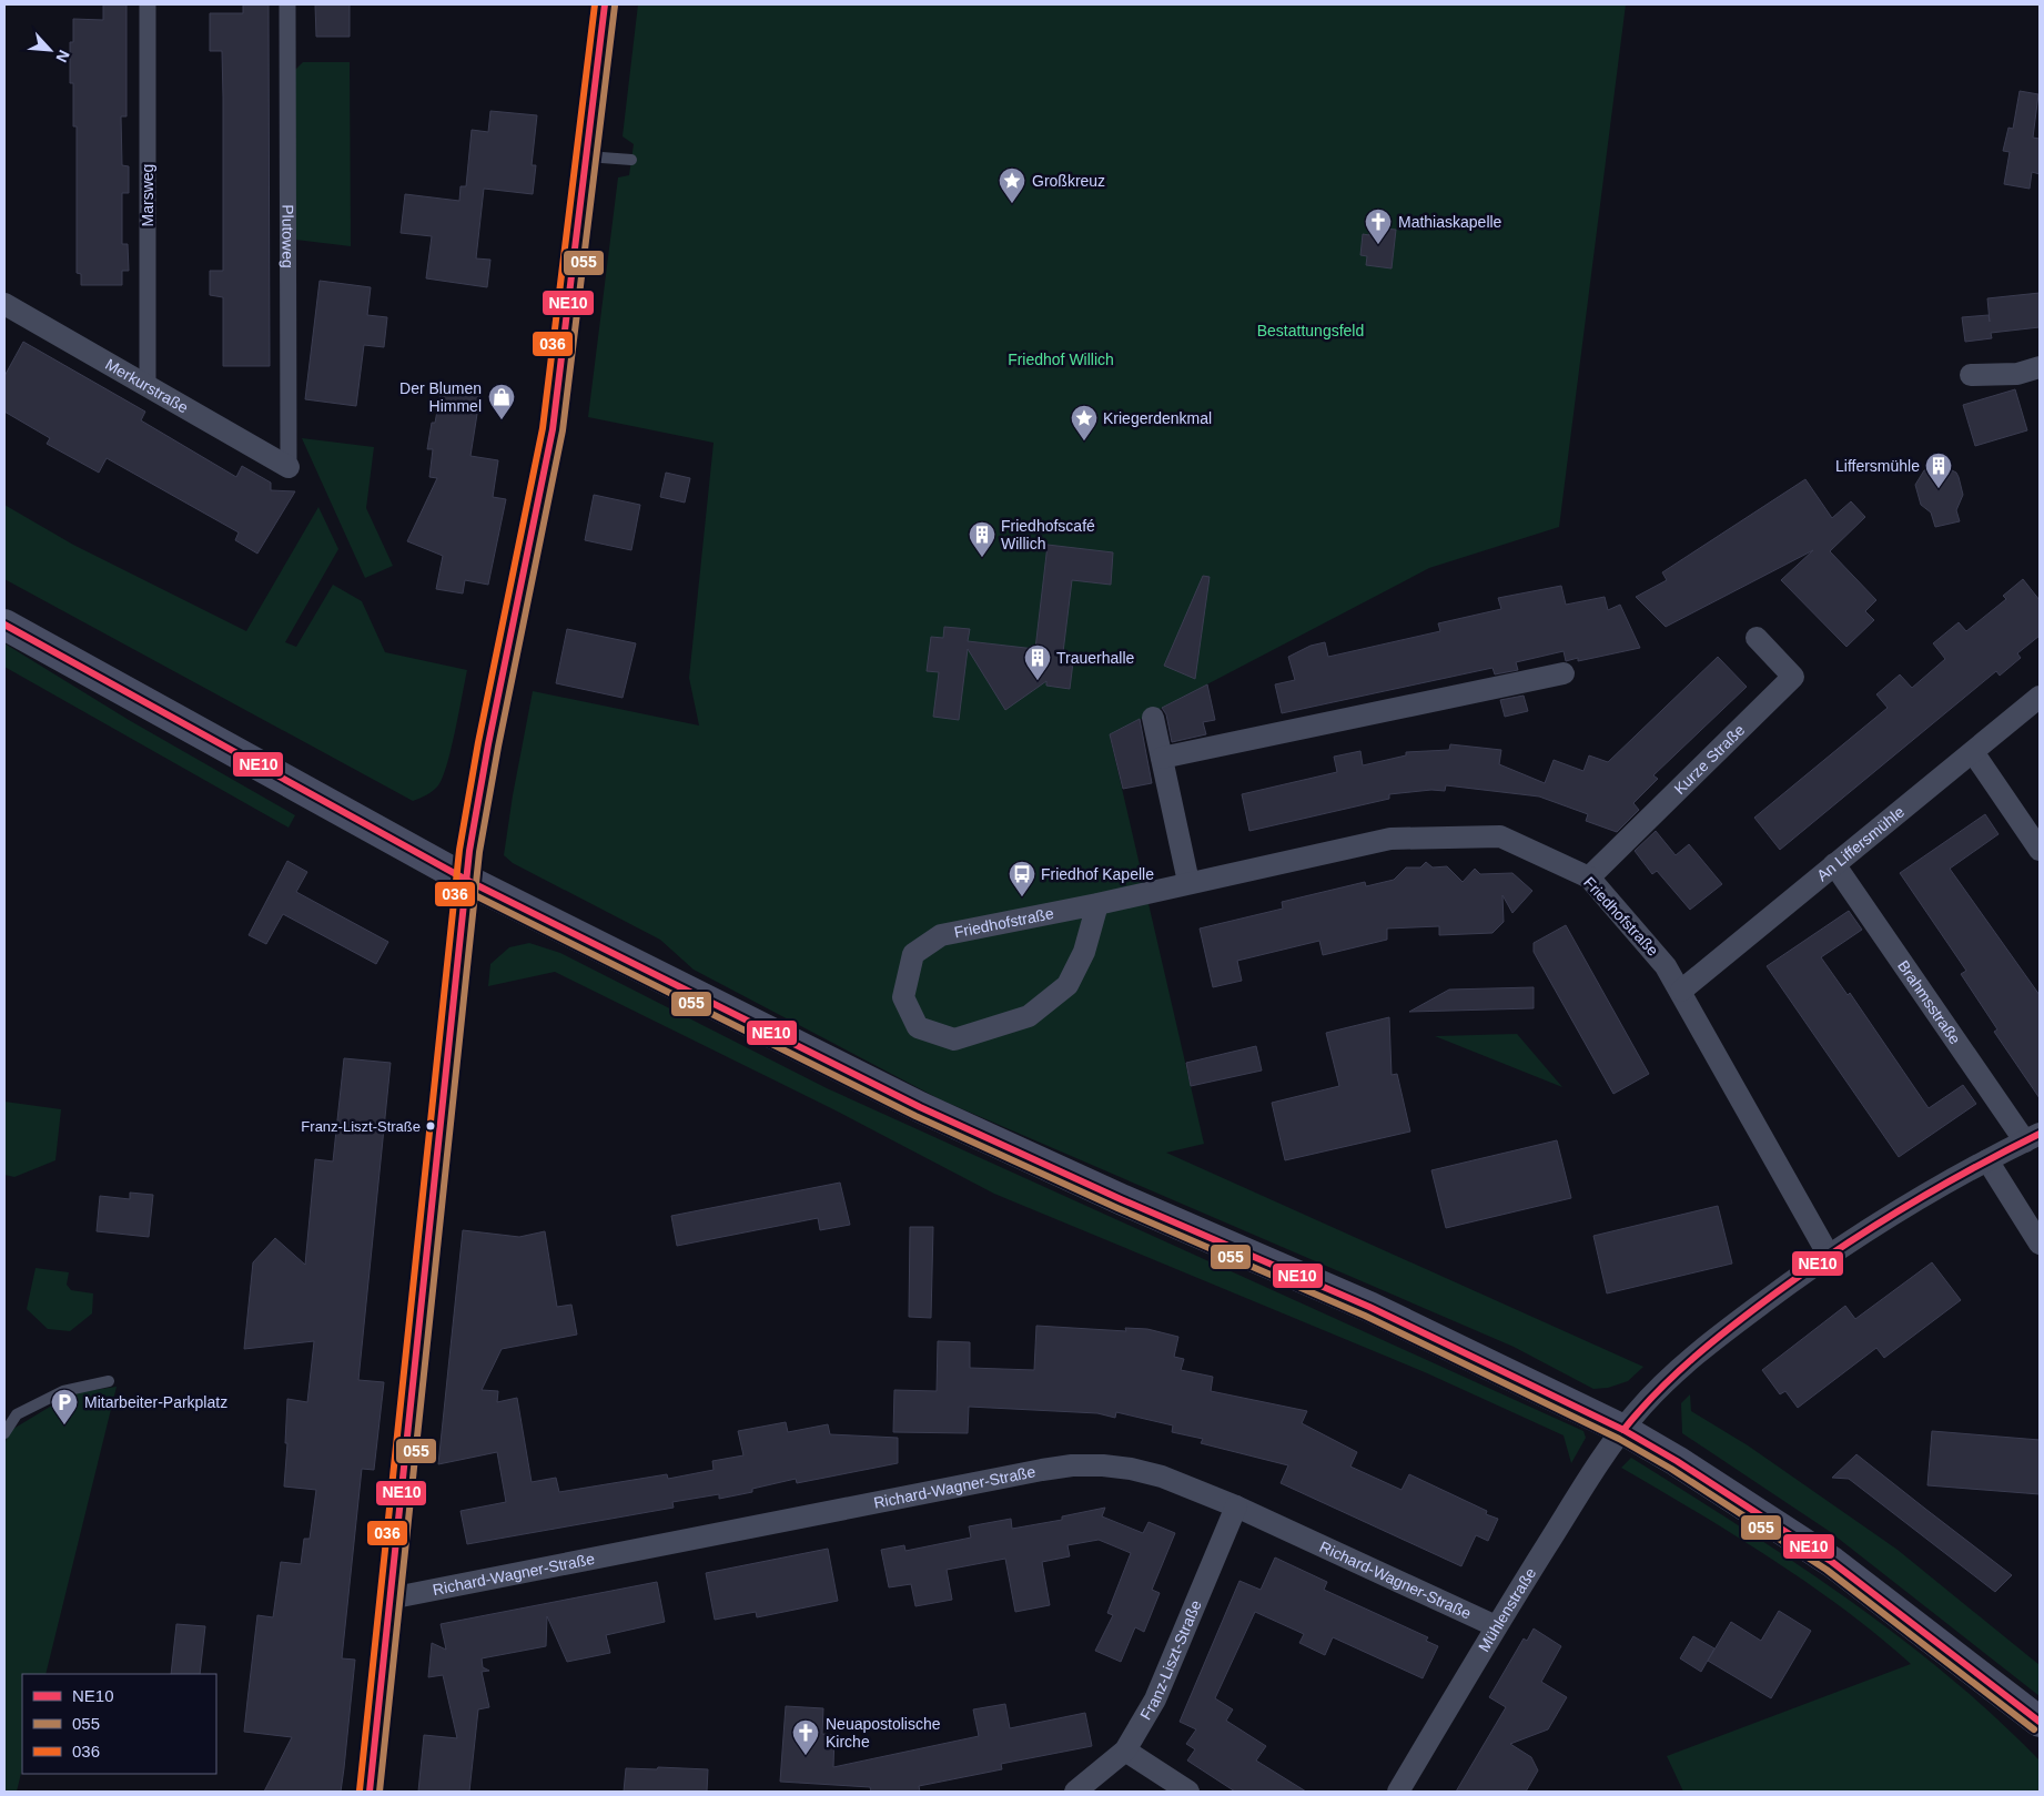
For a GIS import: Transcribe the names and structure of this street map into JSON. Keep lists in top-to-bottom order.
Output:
{
  "streets": {
    "street": [
      "Marsweg",
      "Plutoweg",
      "Merkurstraße",
      "Kurze Straße",
      "An Liffersmühle",
      "Friedhofstraße",
      "Brahmsstraße",
      "Richard-Wagner-Straße",
      "Mühlenstraße",
      "Franz-Liszt-Straße"
    ]
  },
  "crossings": [
    ["Marsweg", "Merkurstraße"],
    ["Plutoweg", "Merkurstraße"],
    ["Kurze Straße", "Friedhofstraße"],
    ["An Liffersmühle", "Friedhofstraße"],
    ["An Liffersmühle", "Brahmsstraße"],
    ["Friedhofstraße", "Mühlenstraße"],
    ["Brahmsstraße", "Mühlenstraße"],
    ["Richard-Wagner-Straße", "Mühlenstraße"],
    ["Richard-Wagner-Straße", "Franz-Liszt-Straße"]
  ],
  "parks": ["Bestattungsfeld", "Friedhof Willich"],
  "places": {
    "place": ["Großkreuz", "Kriegerdenkmal"],
    "church": ["Mathiaskapelle", "Neuapostolische Kirche"],
    "shop": ["Der Blumen Himmel"],
    "building": ["Liffersmühle", "Friedhofscafé Willich", "Trauerhalle"],
    "bus stop": ["Friedhof Kapelle"],
    "other": ["Franz-Liszt-Straße"],
    "parking": ["Mitarbeiter-Parkplatz"]
  },
  "lines": ["transit line NE10", "transit line 036", "transit line 055"],
  "legend": ["NE10", "055", "036"],
  "north": "bottom right"
}
